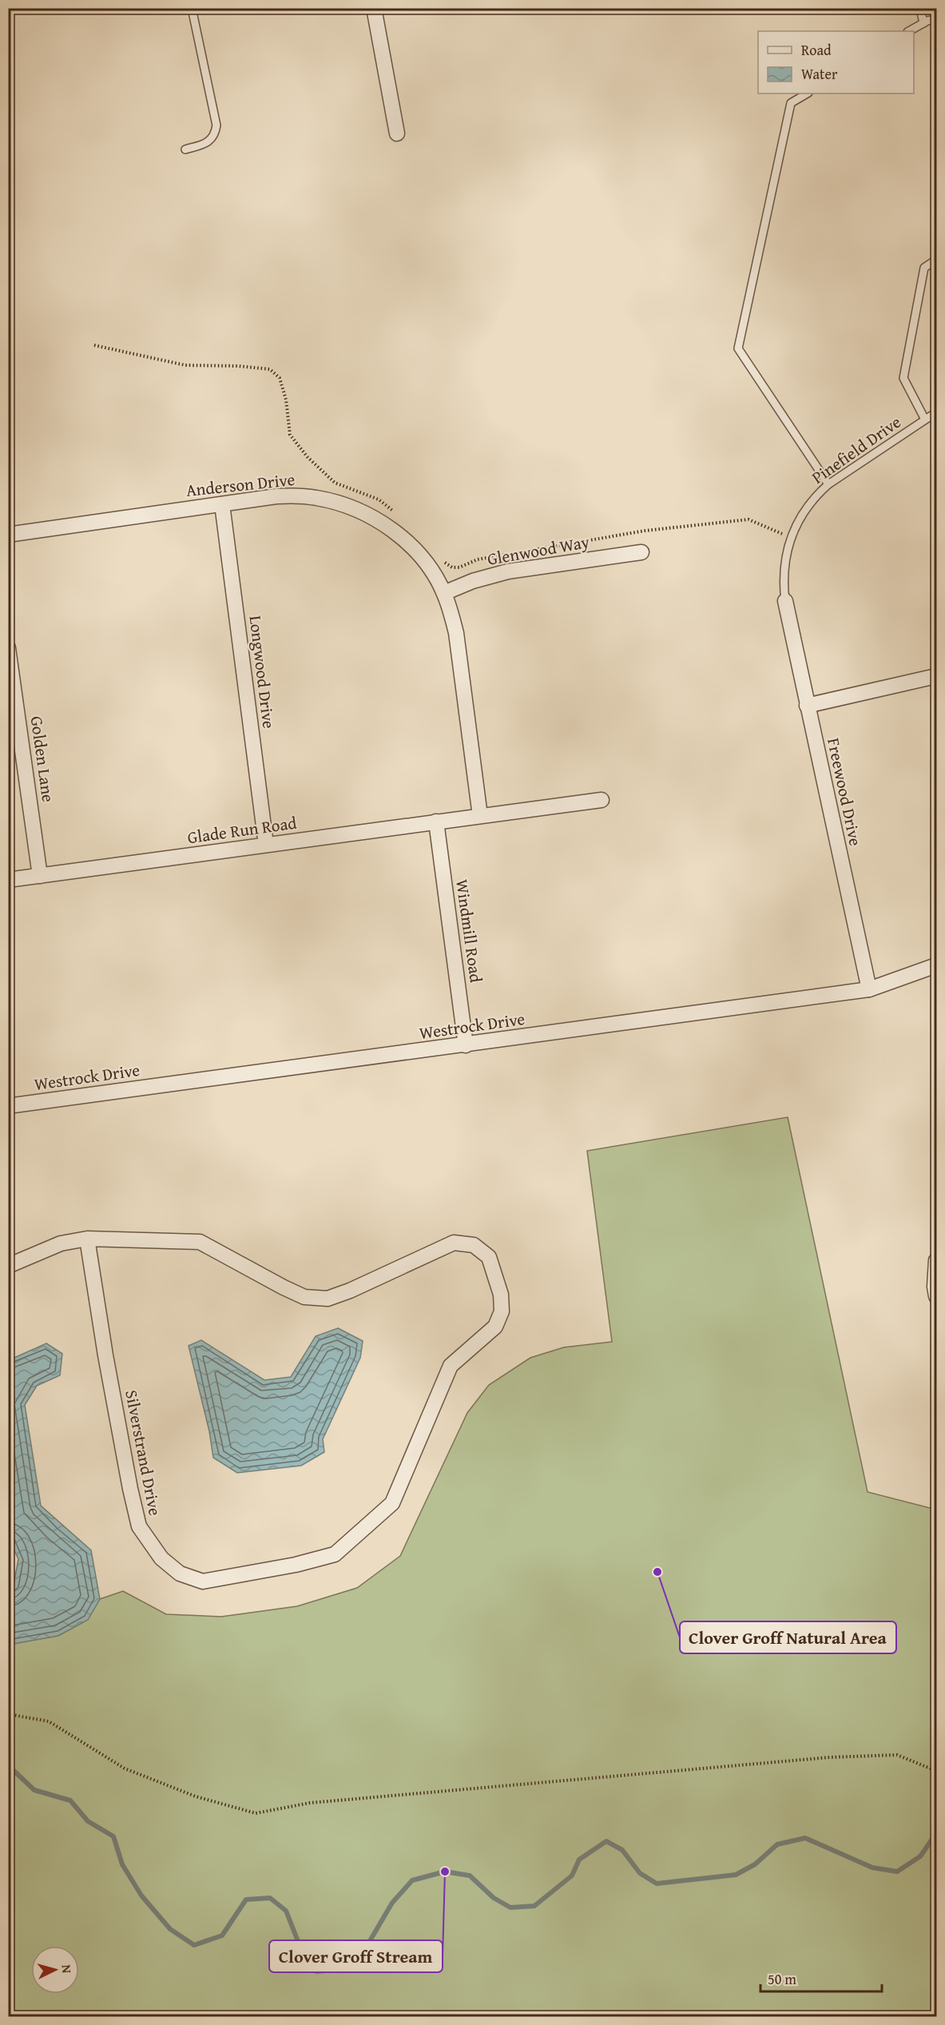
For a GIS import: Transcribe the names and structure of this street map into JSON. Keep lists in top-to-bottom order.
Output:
{
  "streets": {
    "street": [
      "Anderson Drive",
      "Glenwood Way",
      "Longwood Drive",
      "Golden Lane",
      "Freewood Drive",
      "Glade Run Road",
      "Windmill Road",
      "Westrock Drive",
      "Silverstrand Drive"
    ],
    "lane": ["Pinefield Drive"]
  },
  "crossings": [
    ["Pinefield Drive", "Freewood Drive"],
    ["Anderson Drive", "Glenwood Way"],
    ["Anderson Drive", "Longwood Drive"],
    ["Anderson Drive", "Glade Run Road"],
    ["Longwood Drive", "Glade Run Road"],
    ["Golden Lane", "Glade Run Road"],
    ["Freewood Drive", "Westrock Drive"],
    ["Glade Run Road", "Windmill Road"],
    ["Windmill Road", "Westrock Drive"]
  ],
  "places": ["Clover Groff Natural Area", "Clover Groff Stream"],
  "legend": ["Road", "Water"],
  "scale_bar": "50 m",
  "north": "right"
}
